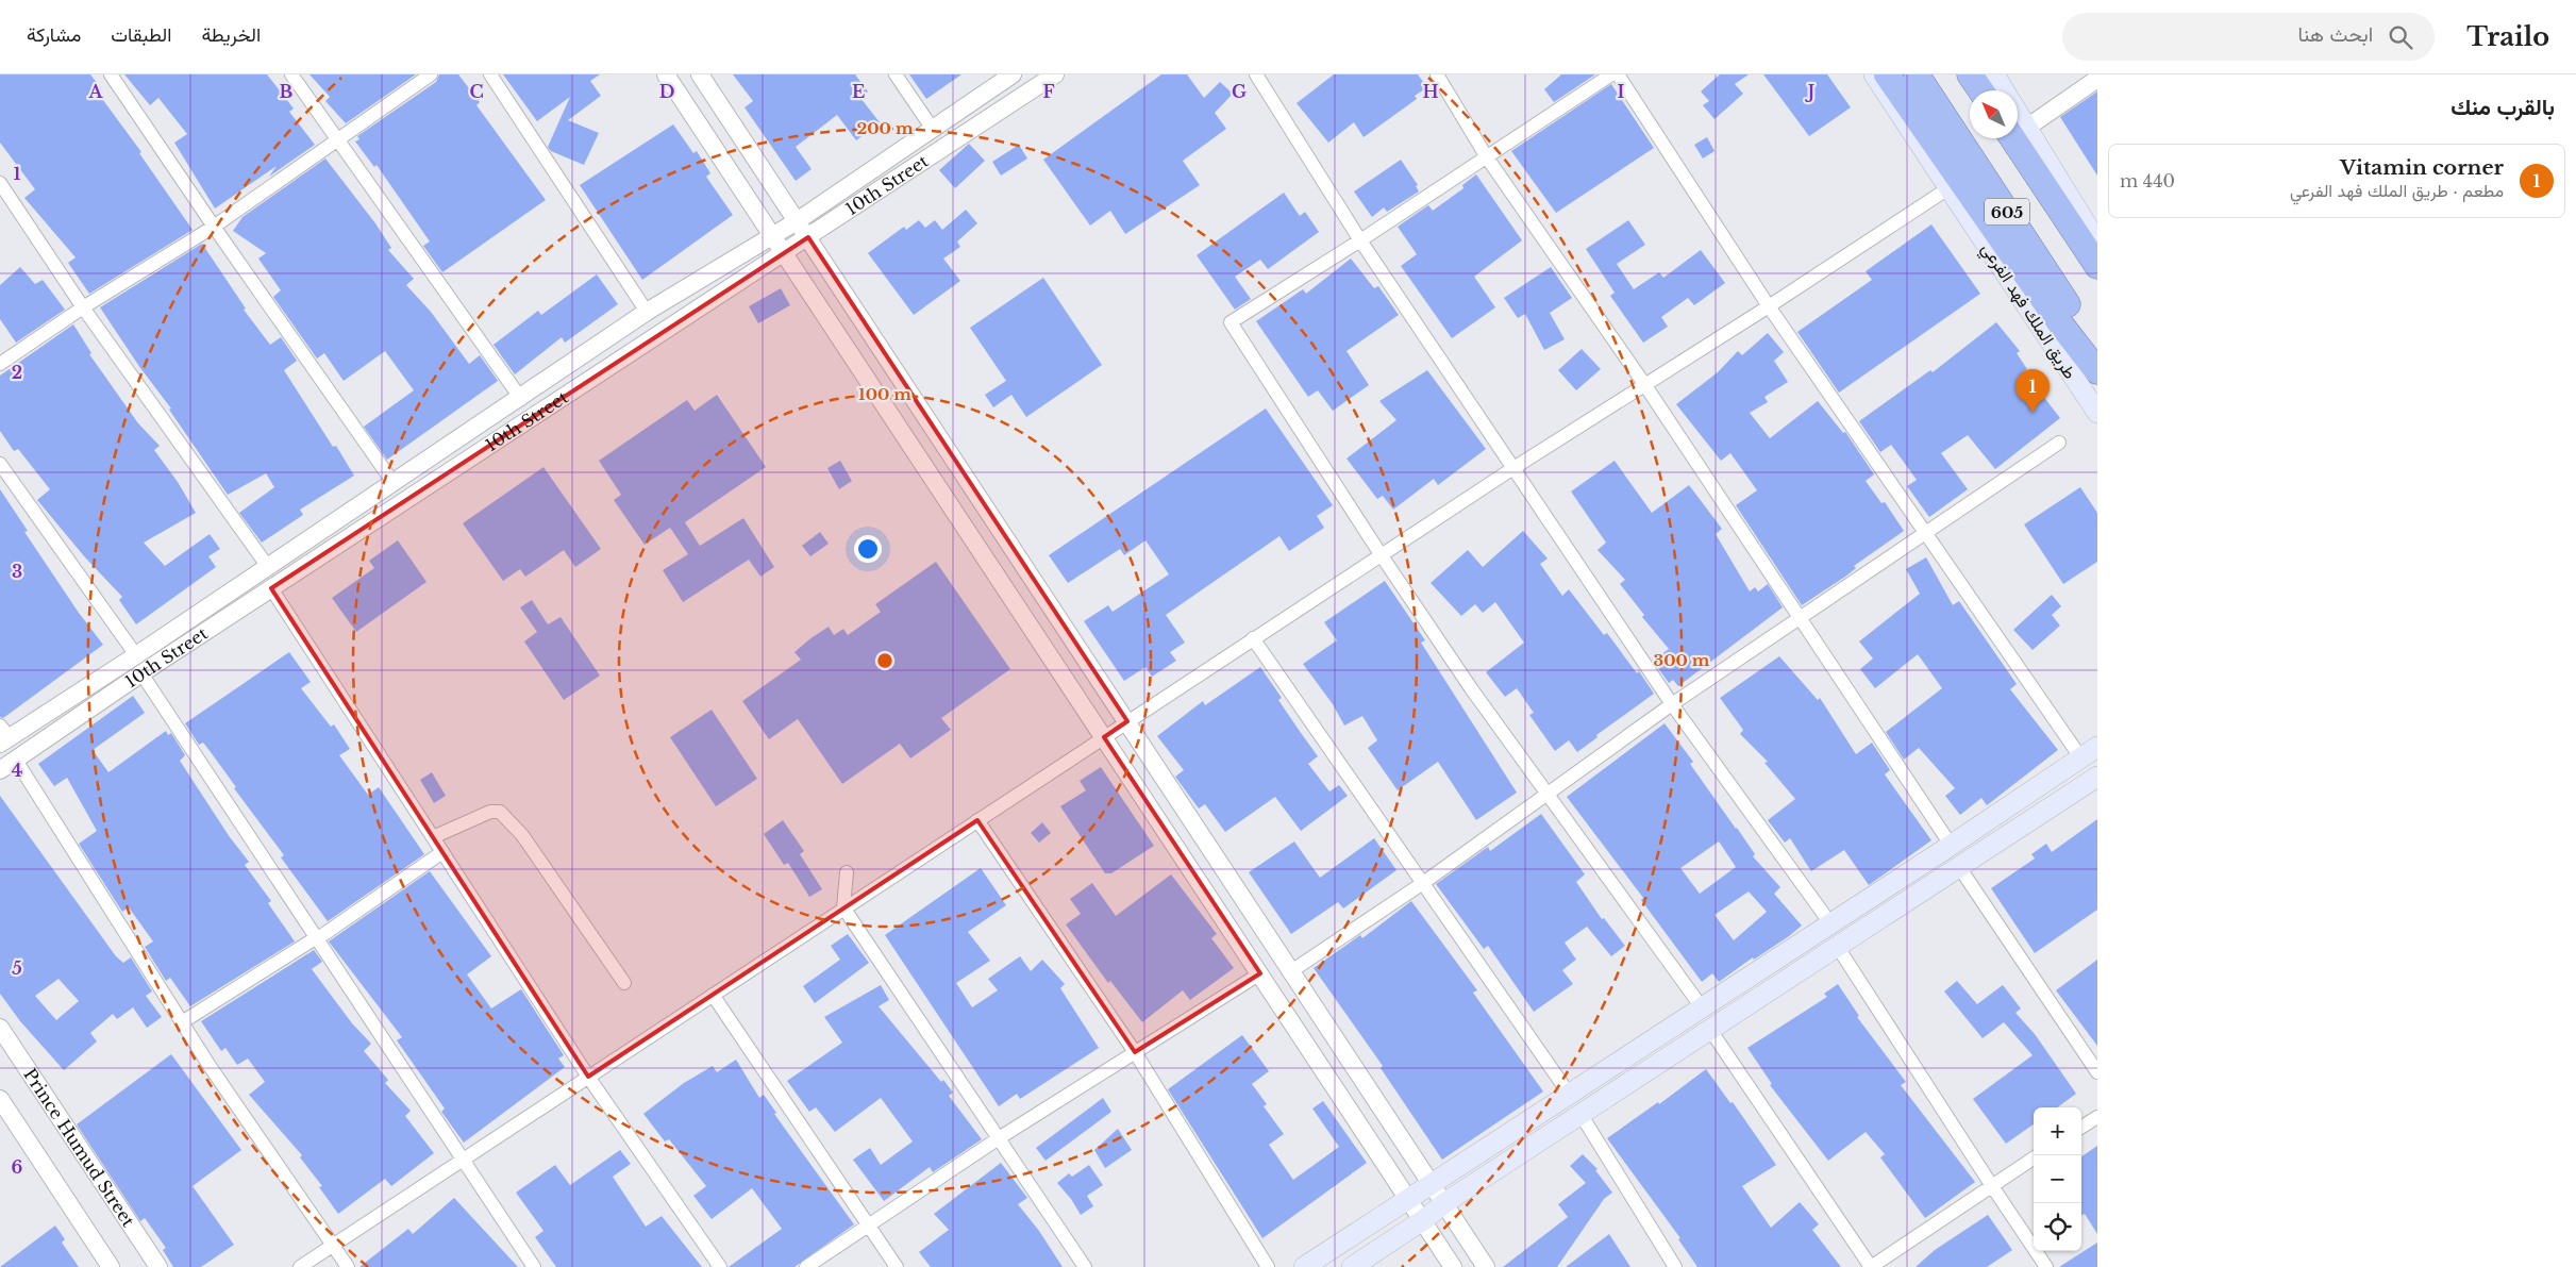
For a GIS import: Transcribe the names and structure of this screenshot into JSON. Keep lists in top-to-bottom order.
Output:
{
  "streets": {
    "highway": ["605"],
    "main road": ["طريق الملك فهد الفرعي"],
    "street": ["10th Street", "Prince Humud Street"]
  },
  "north": "top left",
  "page": {
    "header": "Trailo",
    "search": "ابحث هنا",
    "nav": ["الخريطة", "الطبقات", "مشاركة"],
    "heading": "بالقرب منك",
    "list": [
      {
        "mark": "1",
        "name": "Vitamin corner",
        "note": "مطعم · طريق الملك فهد الفرعي",
        "value": "440 m"
      }
    ],
    "pins": "1",
    "map_buttons": ["+", "−"]
  },
  "grid": {
    "columns": [
      "A",
      "B",
      "C",
      "D",
      "E",
      "F",
      "G",
      "H",
      "I",
      "J"
    ],
    "rows": [
      "1",
      "2",
      "3",
      "4",
      "5",
      "6"
    ]
  },
  "rings": ["200 m", "100 m", "300 m"]
}
